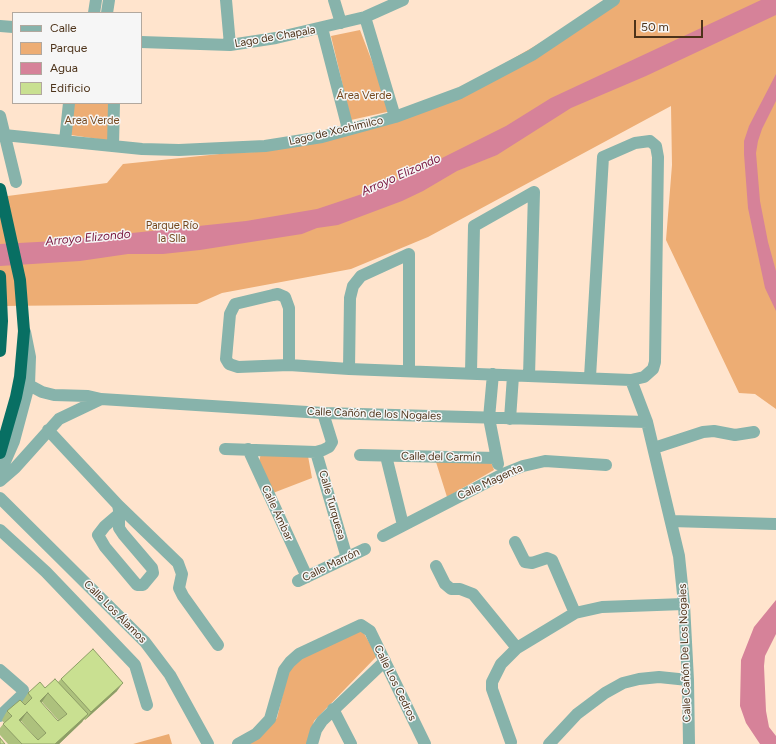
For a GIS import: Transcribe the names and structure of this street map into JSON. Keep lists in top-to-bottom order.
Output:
{
  "streets": {
    "street": [
      "Lago de Chapala",
      "Lago de Xochimilco",
      "Calle Cañón de los Nogales",
      "Calle del Carmín",
      "Calle Magenta",
      "Calle Turquesa",
      "Calle Ámbar",
      "Calle Marrón",
      "Calle Los Álamos",
      "Calle Cañón De Los Nogales",
      "Calle Los Cedros"
    ]
  },
  "crossings": [
    ["Calle Cañón de los Nogales", "Calle Cañón De Los Nogales"],
    ["Calle Turquesa", "Calle Marrón"],
    ["Calle Ámbar", "Calle Marrón"]
  ],
  "water": ["Arroyo Elizondo"],
  "parks": ["Área Verde", "Area Verde", "Parque Río la Slla"],
  "legend": [
    "Calle",
    "Parque",
    "Agua",
    "Edificio"
  ],
  "scale_bar": "50 m"
}
